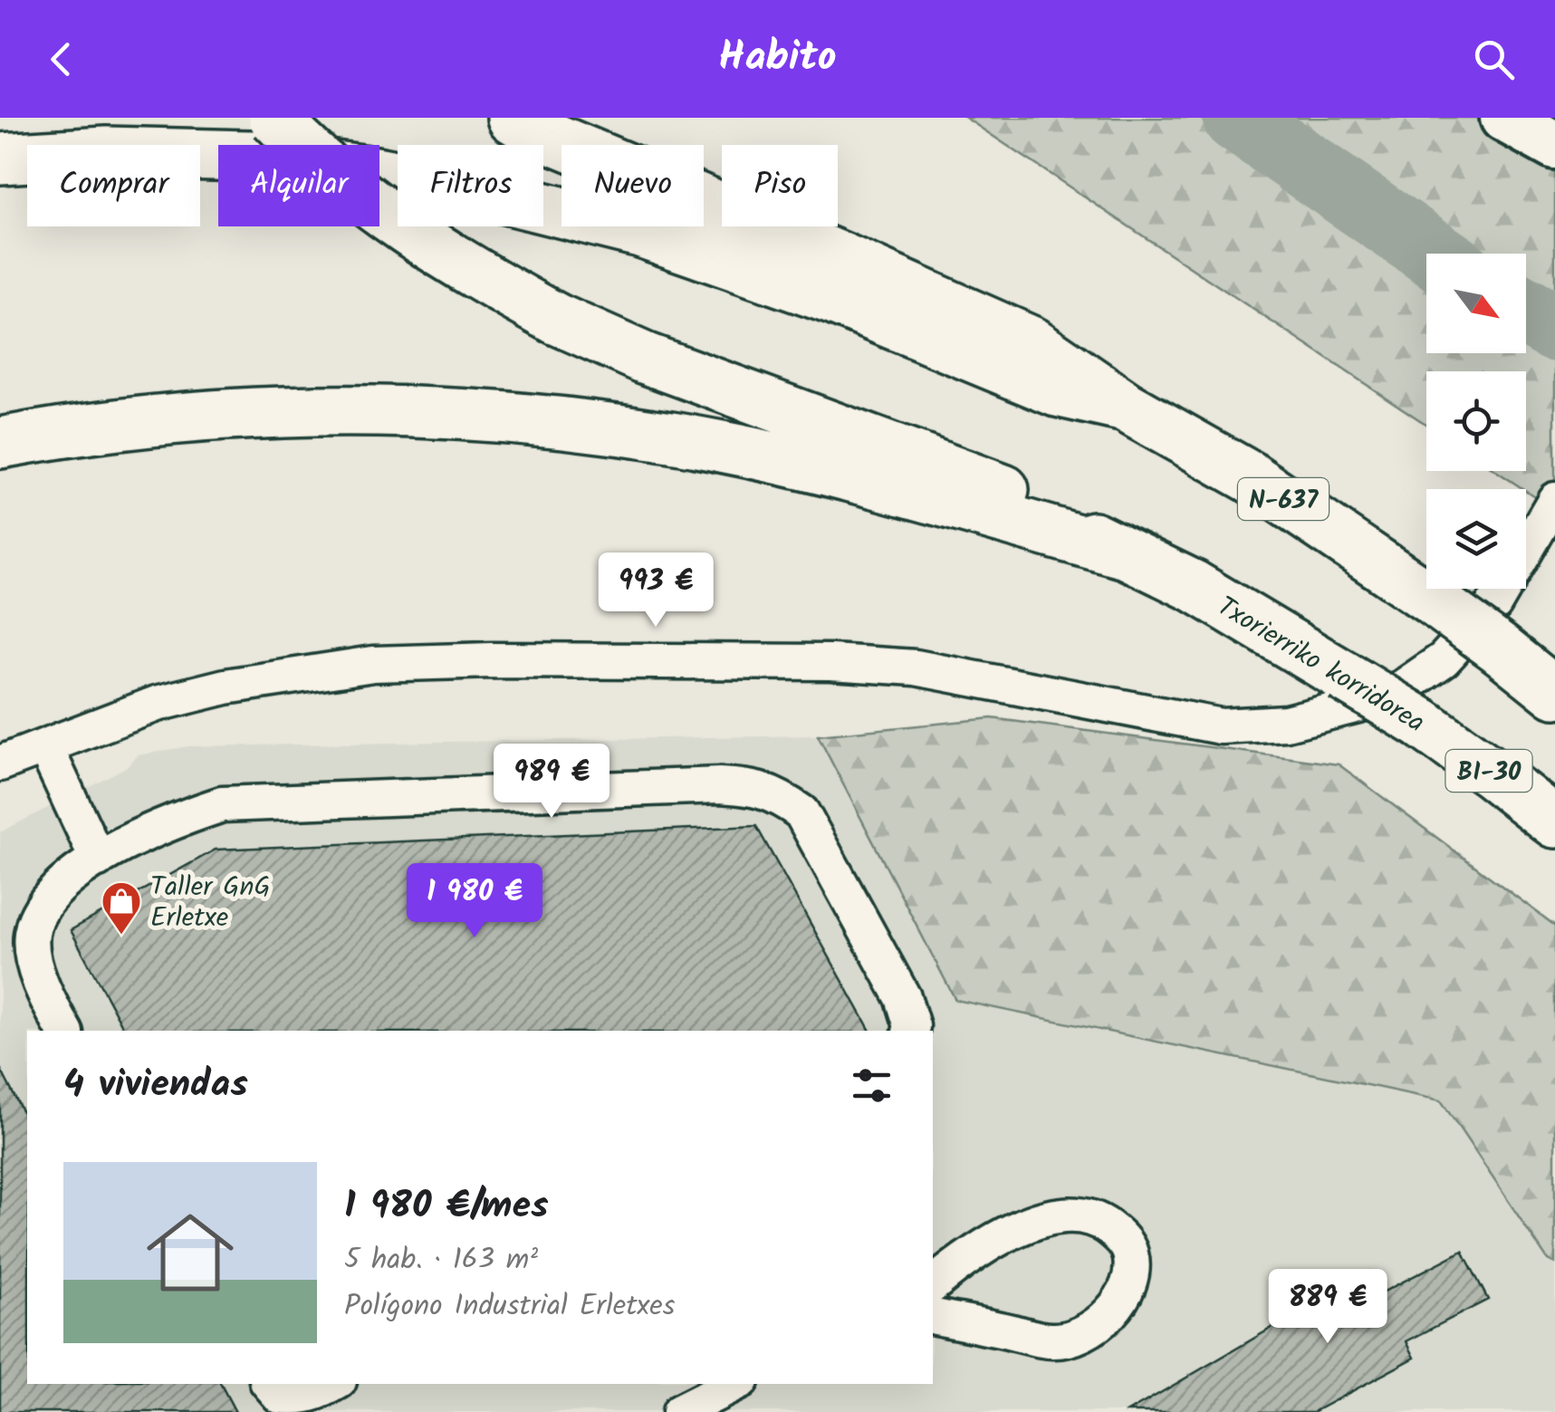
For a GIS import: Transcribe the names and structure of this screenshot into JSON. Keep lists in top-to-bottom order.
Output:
{
  "streets": {
    "highway": ["N-637", "Txorierriko korridorea", "BI-30"]
  },
  "places": {
    "shop": ["Taller GnG Erletxe"]
  },
  "north": "bottom right",
  "page": {
    "header": "Habito",
    "chip": [
      "Comprar",
      "Alquilar",
      "Filtros",
      "Nuevo",
      "Piso"
    ],
    "price": [
      "993 €",
      "989 €",
      "1 980 €",
      "889 €"
    ],
    "heading": "4 viviendas",
    "list": [
      {
        "name": "1 980 €/mes",
        "note": "5 hab. · 163 m² · Polígono Industrial Erletxes"
      }
    ]
  }
}
